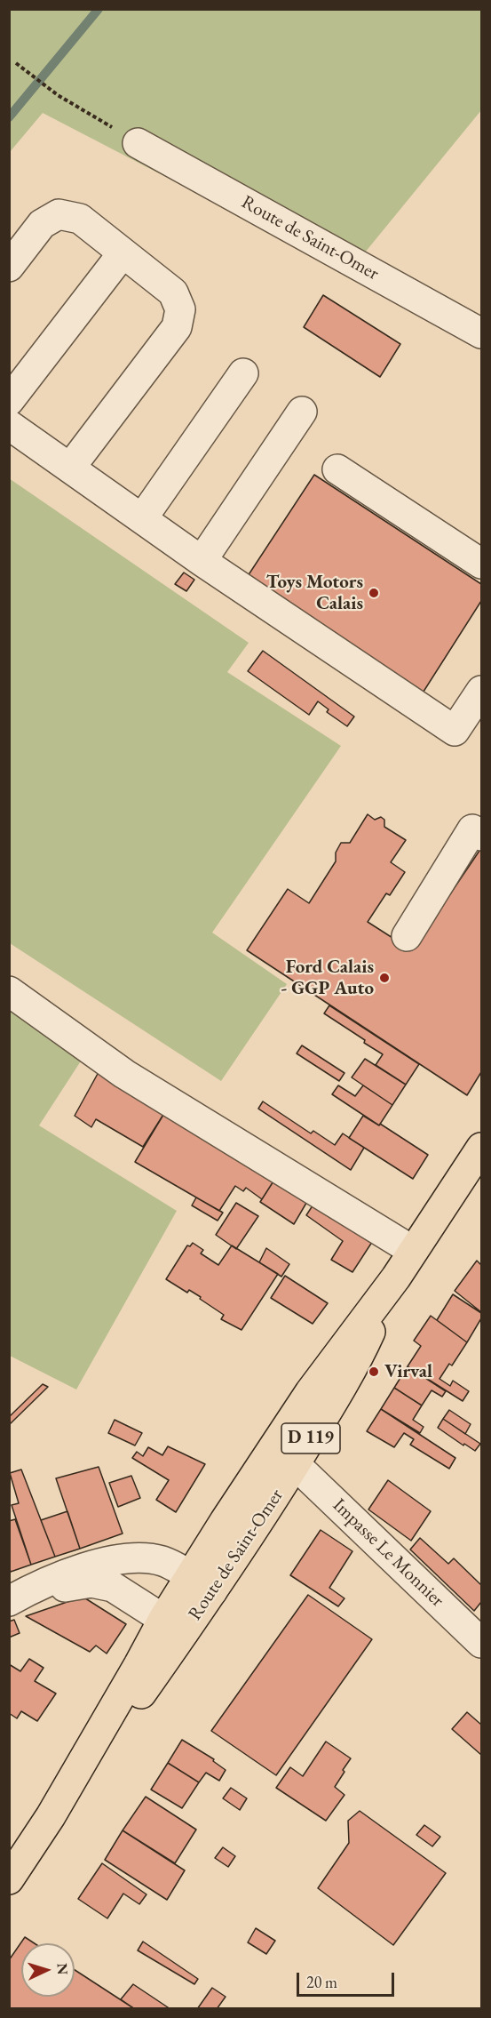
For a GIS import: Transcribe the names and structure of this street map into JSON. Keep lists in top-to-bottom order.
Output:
{
  "streets": {
    "main road": ["Route de Saint-Omer", "D 119"],
    "street": ["Impasse Le Monnier"]
  },
  "crossings": [
    ["Route de Saint-Omer", "Impasse Le Monnier"]
  ],
  "places": ["Toys Motors Calais", "Ford Calais - GGP Auto", "Virval"],
  "scale_bar": "20 m",
  "north": "right"
}
